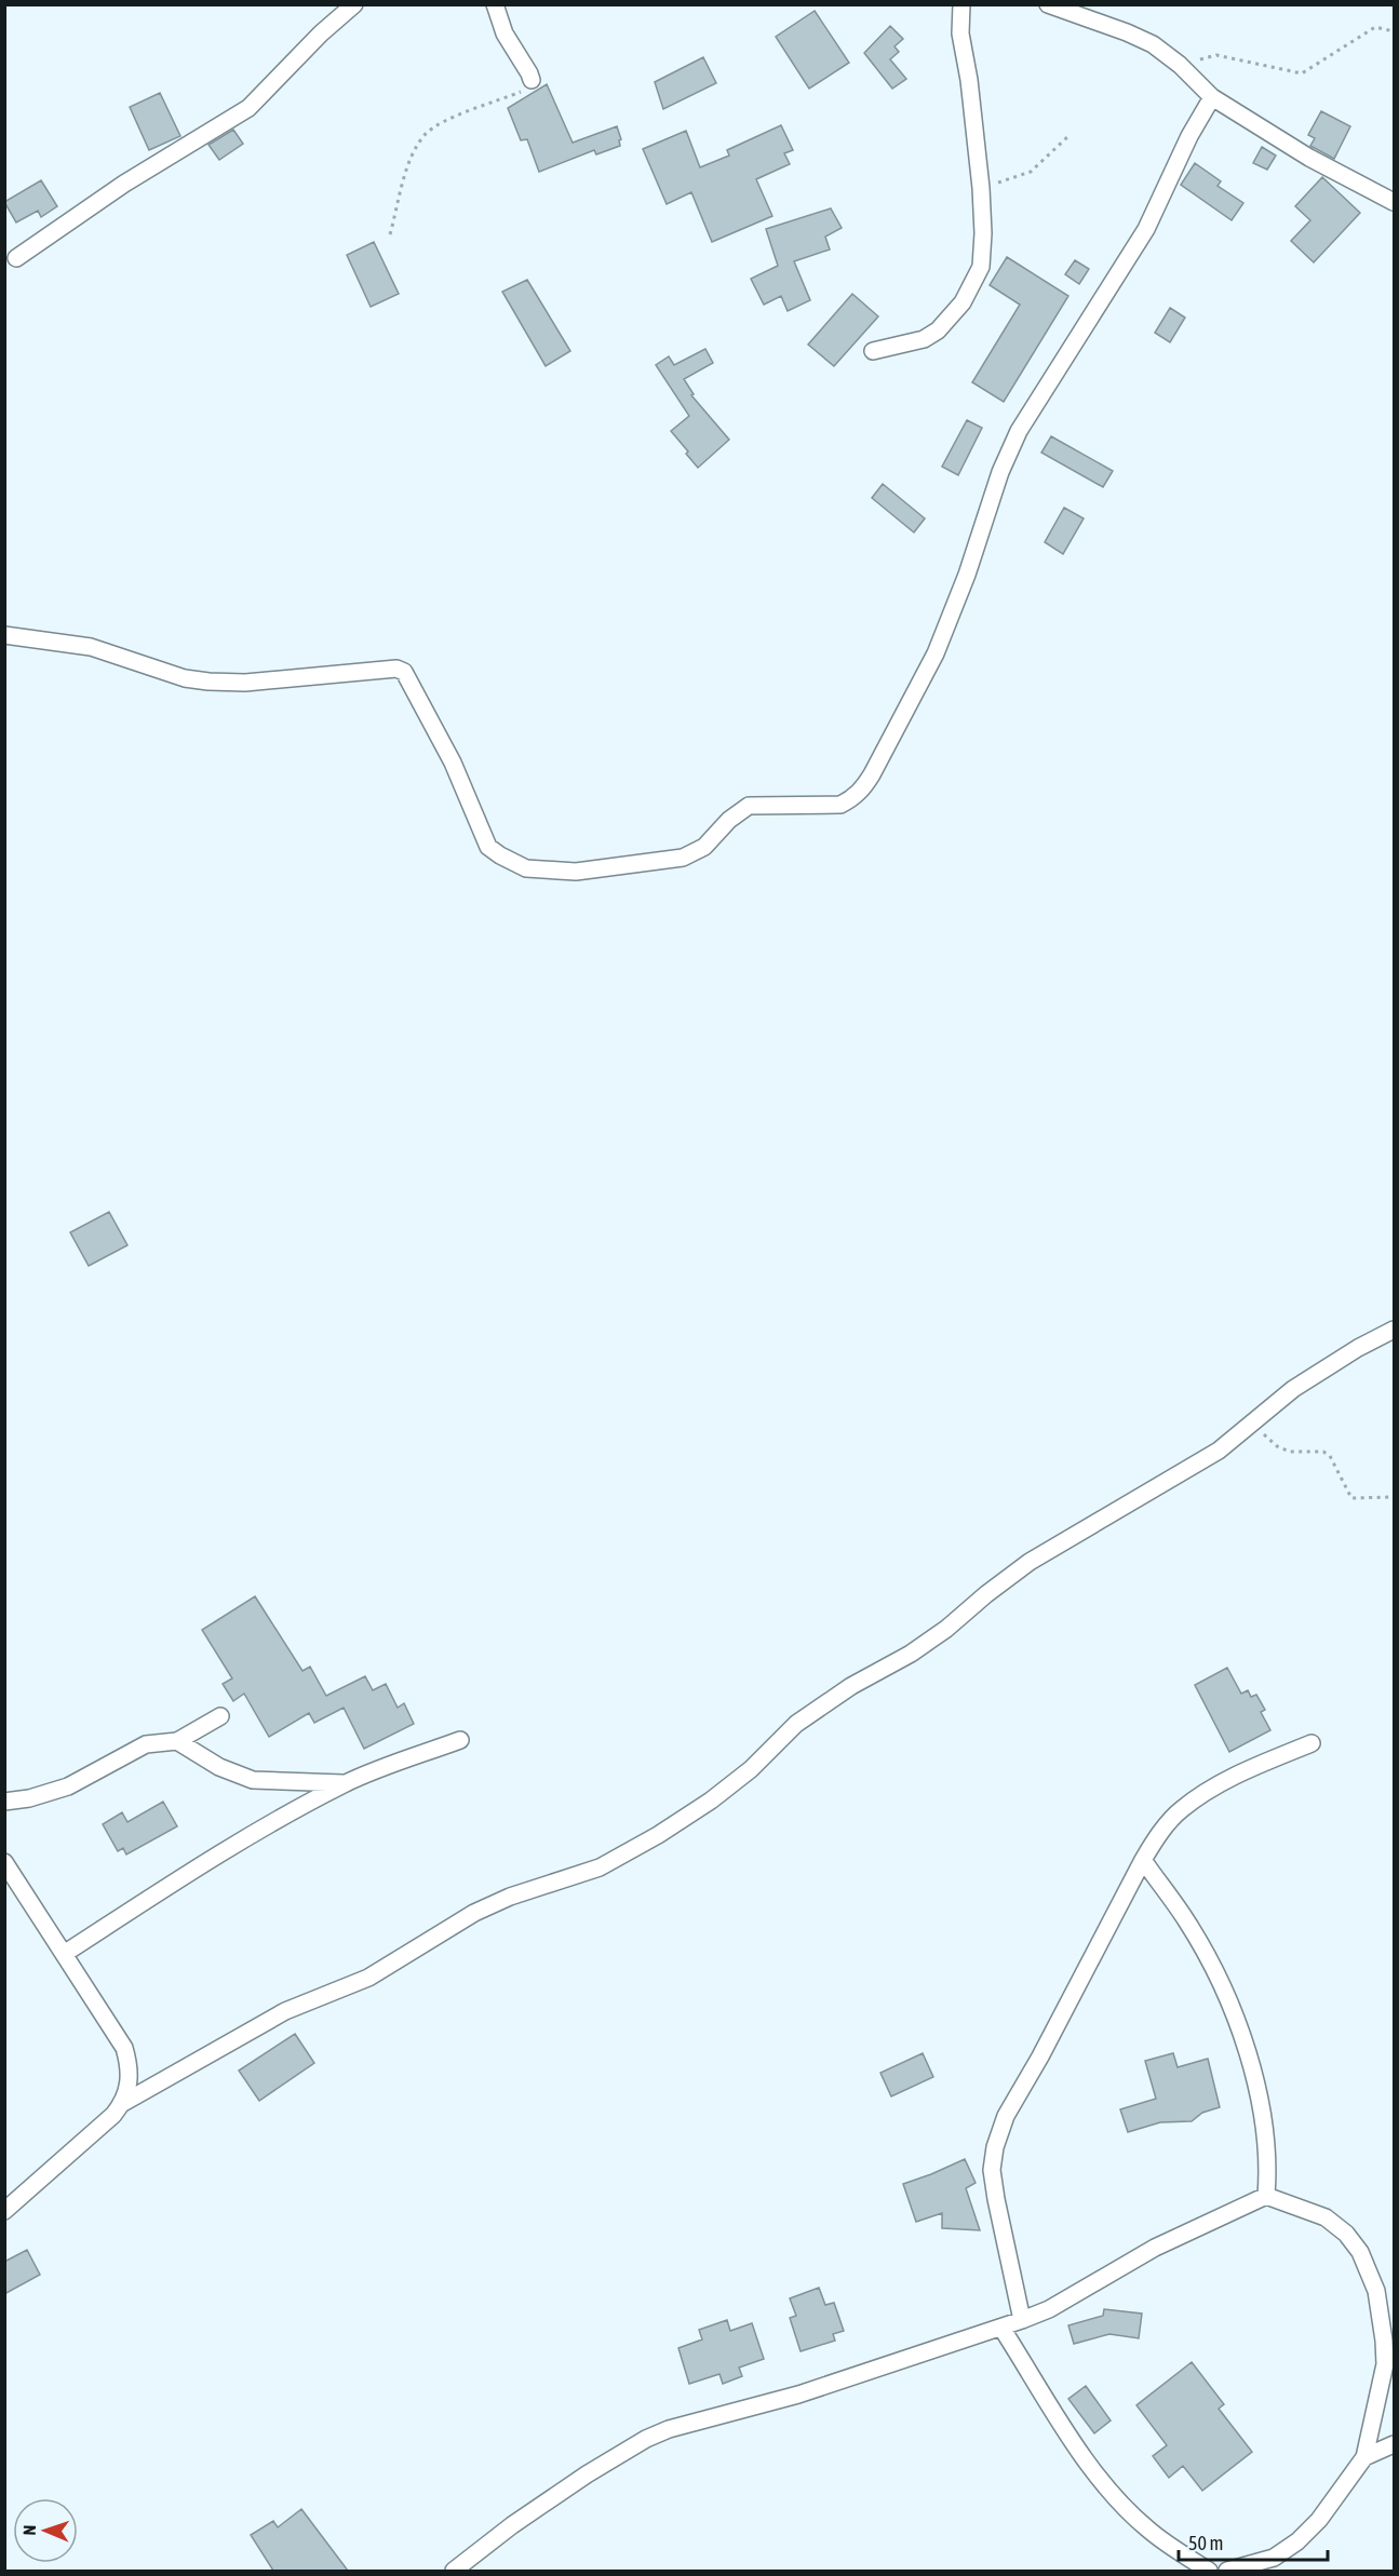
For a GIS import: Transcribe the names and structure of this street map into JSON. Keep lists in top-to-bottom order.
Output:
{
  "scale_bar": "50 m",
  "north": "left"
}
